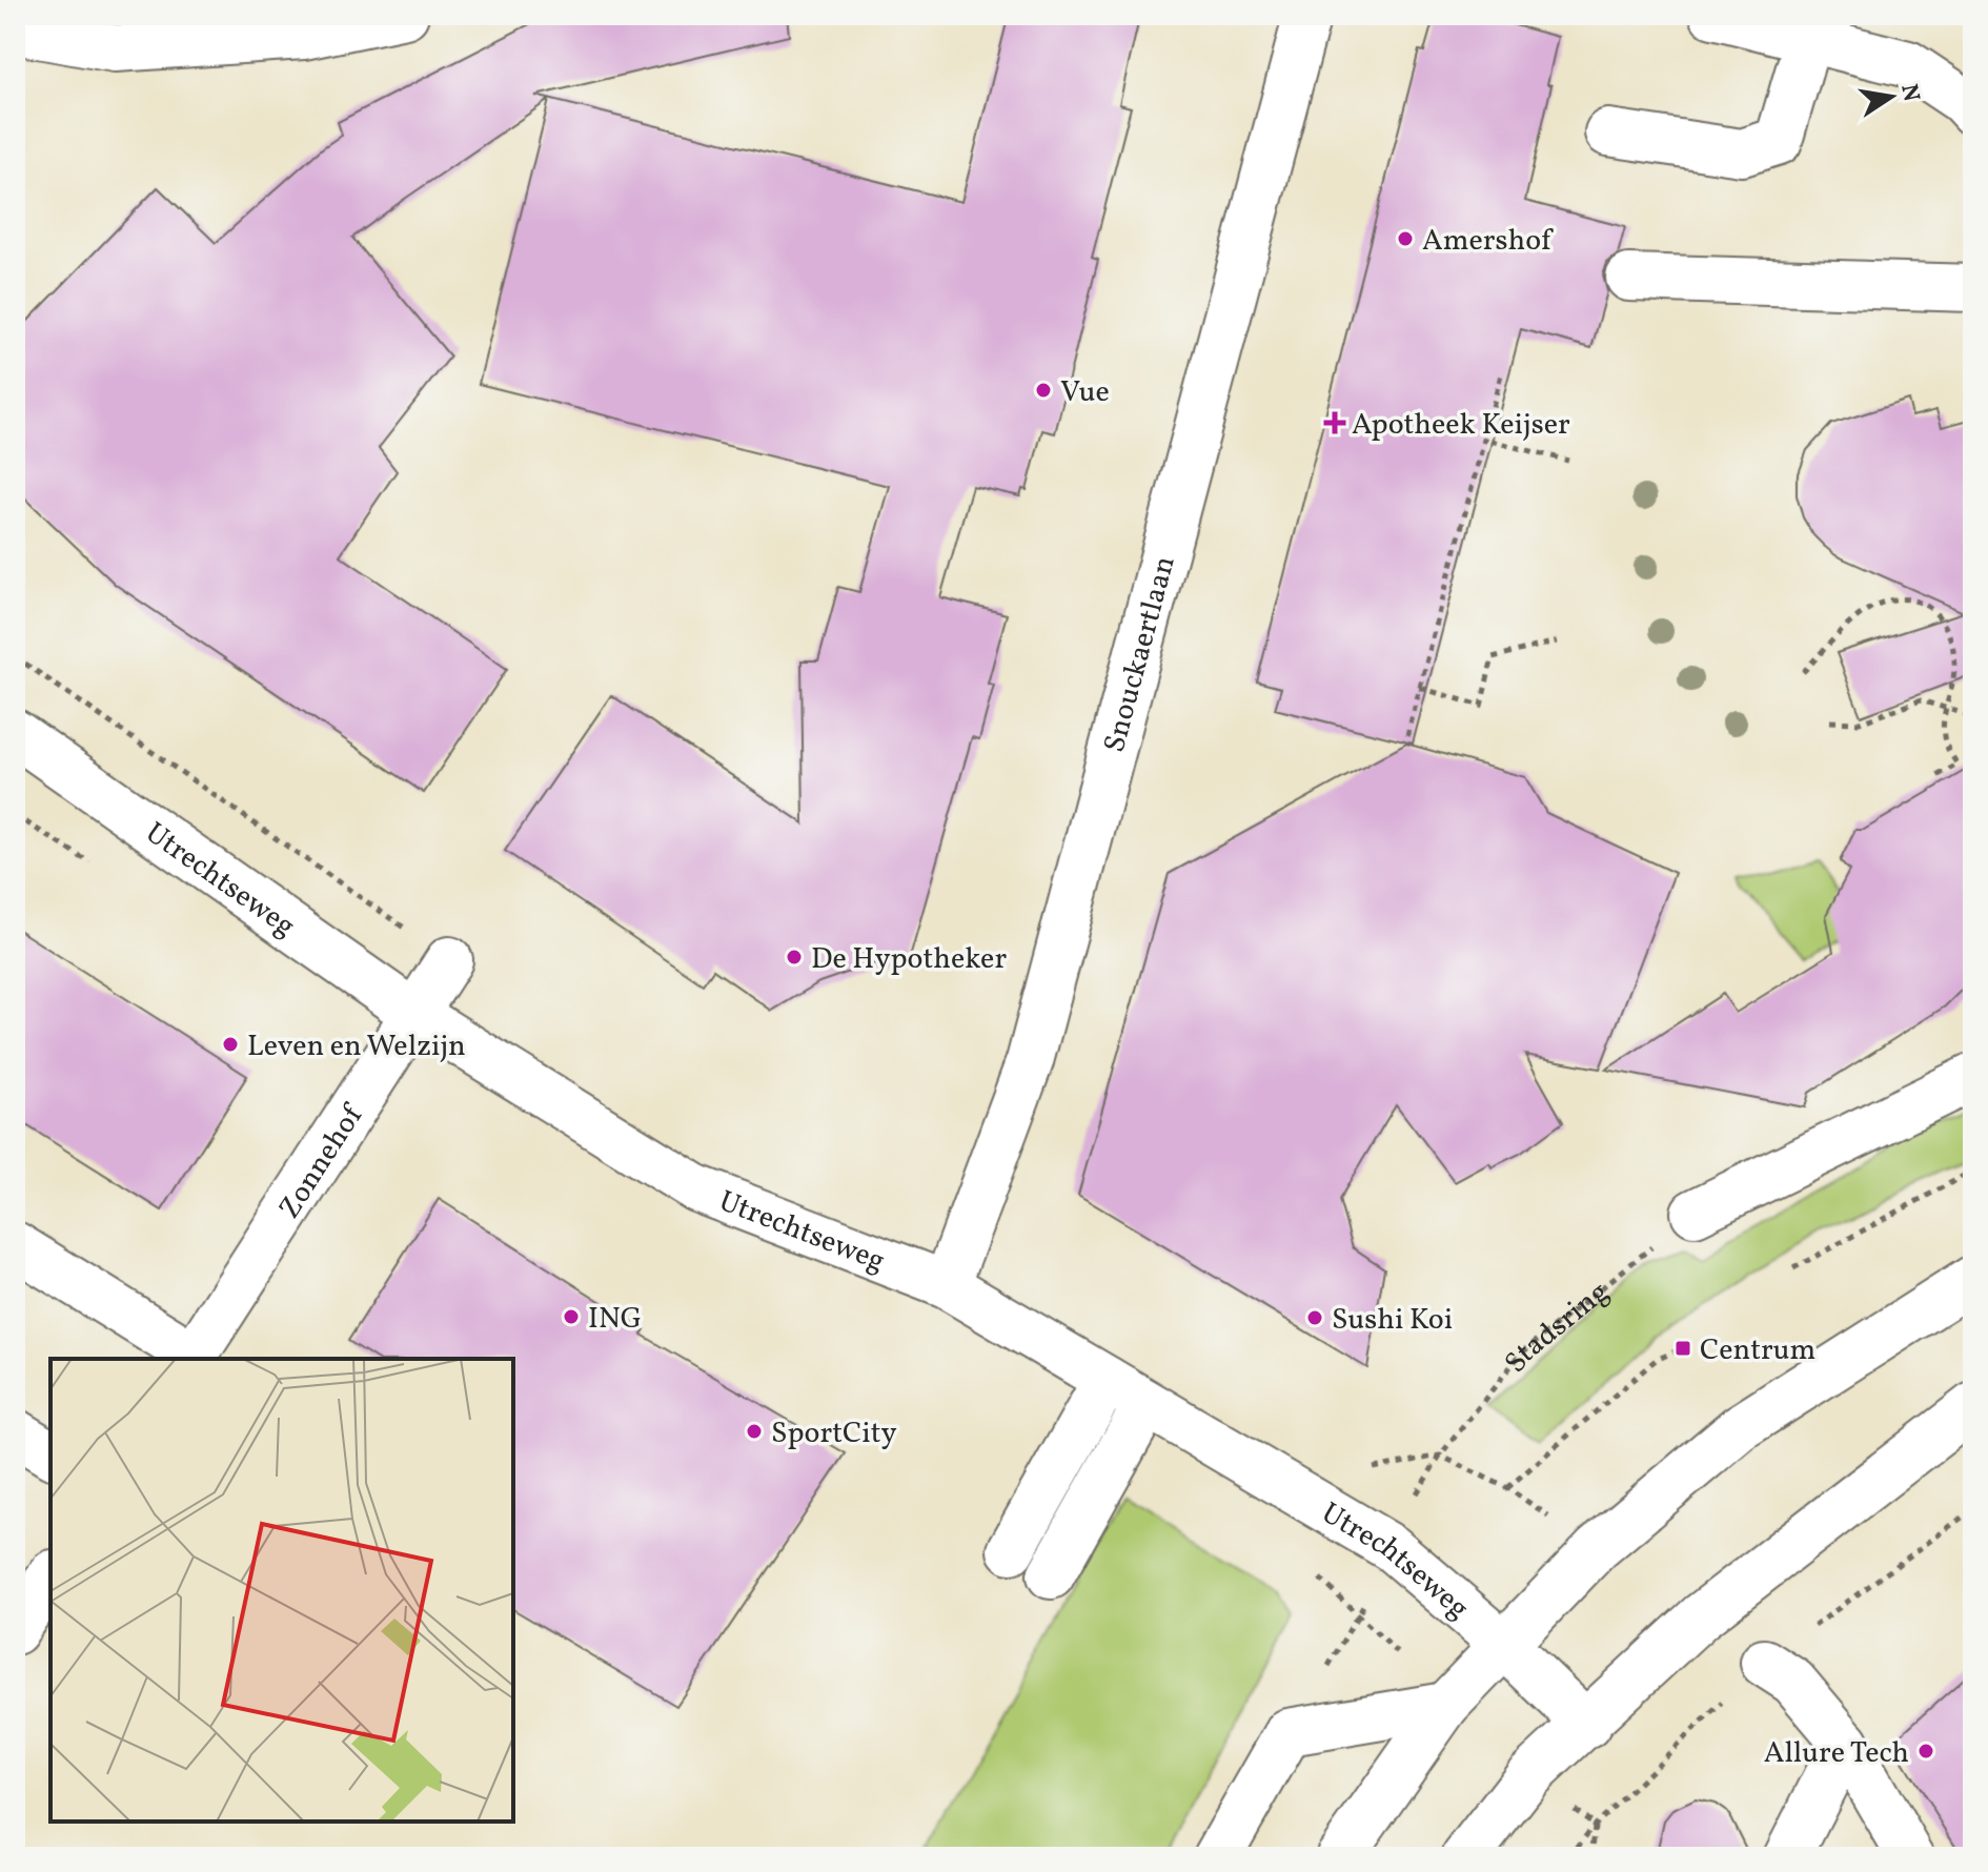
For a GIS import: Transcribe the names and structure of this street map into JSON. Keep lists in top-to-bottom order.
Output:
{
  "streets": {
    "street": ["Snouckaertlaan", "Utrechtseweg", "Zonnehof"],
    "path": ["Stadsring"]
  },
  "crossings": [
    ["Snouckaertlaan", "Utrechtseweg"],
    ["Utrechtseweg", "Zonnehof"],
    ["Utrechtseweg", "Stadsring"]
  ],
  "places": {
    "other": [
      "Amershof",
      "Vue",
      "De Hypotheker",
      "Leven en Welzijn",
      "ING",
      "Sushi Koi",
      "SportCity",
      "Allure Tech"
    ],
    "health": ["Apotheek Keijser"],
    "transit": ["Centrum"]
  },
  "north": "right"
}
